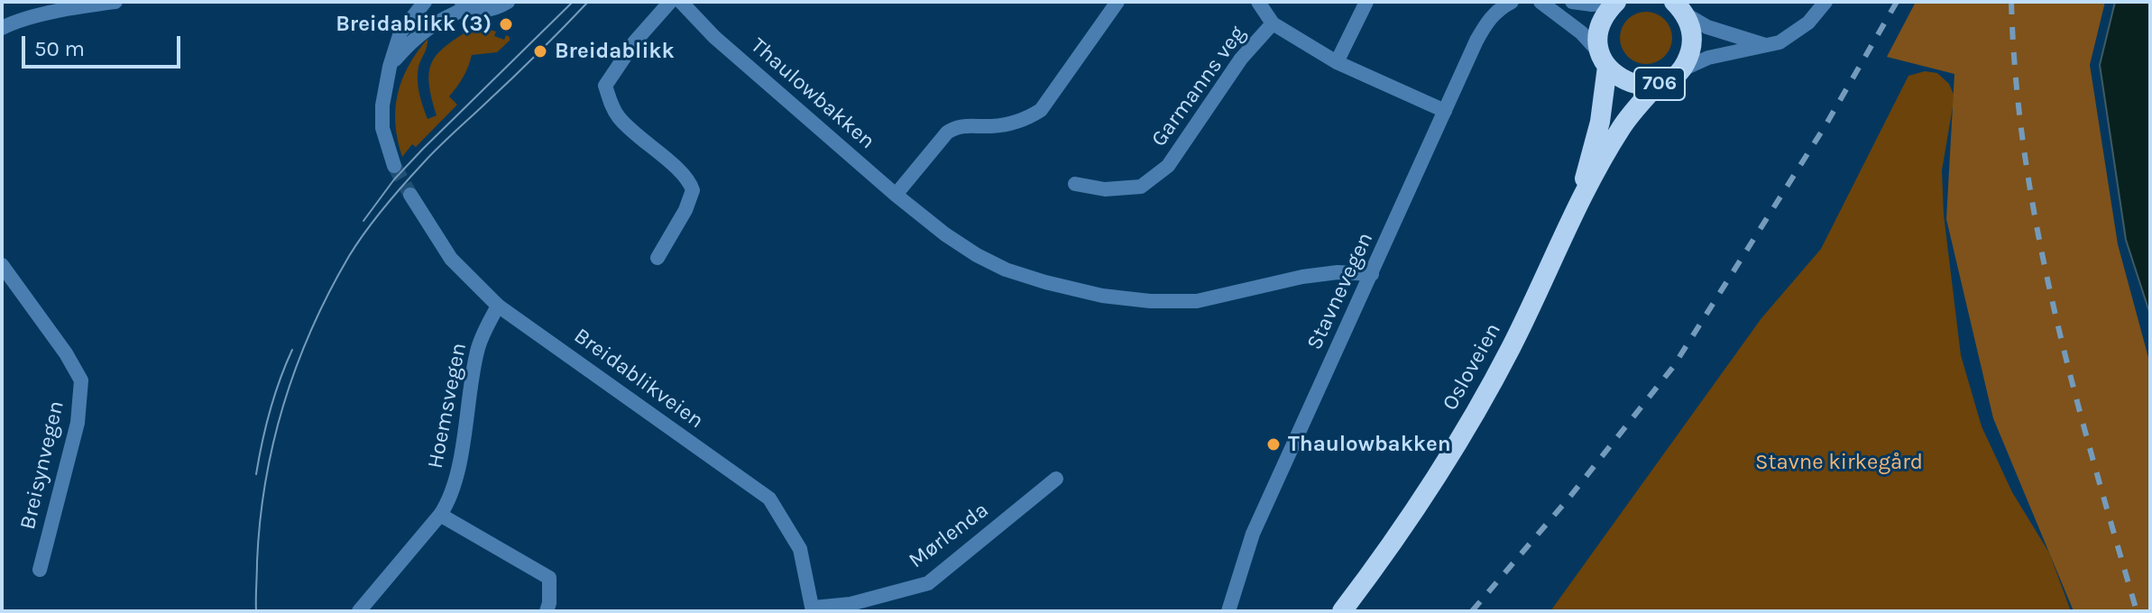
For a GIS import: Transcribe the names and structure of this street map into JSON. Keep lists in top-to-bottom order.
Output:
{
  "streets": {
    "highway": ["706", "Osloveien"],
    "street": [
      "Garmanns veg",
      "Thaulowbakken",
      "Stavnevegen",
      "Breidablikveien",
      "Hoemsvegen",
      "Breisynvegen",
      "Mørlenda"
    ]
  },
  "crossings": [
    ["706", "Osloveien"],
    ["Thaulowbakken", "Stavnevegen"],
    ["Breidablikveien", "Hoemsvegen"],
    ["Breidablikveien", "Mørlenda"]
  ],
  "parks": ["Stavne kirkegård"],
  "places": ["Breidablikk (3)", "Breidablikk", "Thaulowbakken"],
  "scale_bar": "50 m"
}
